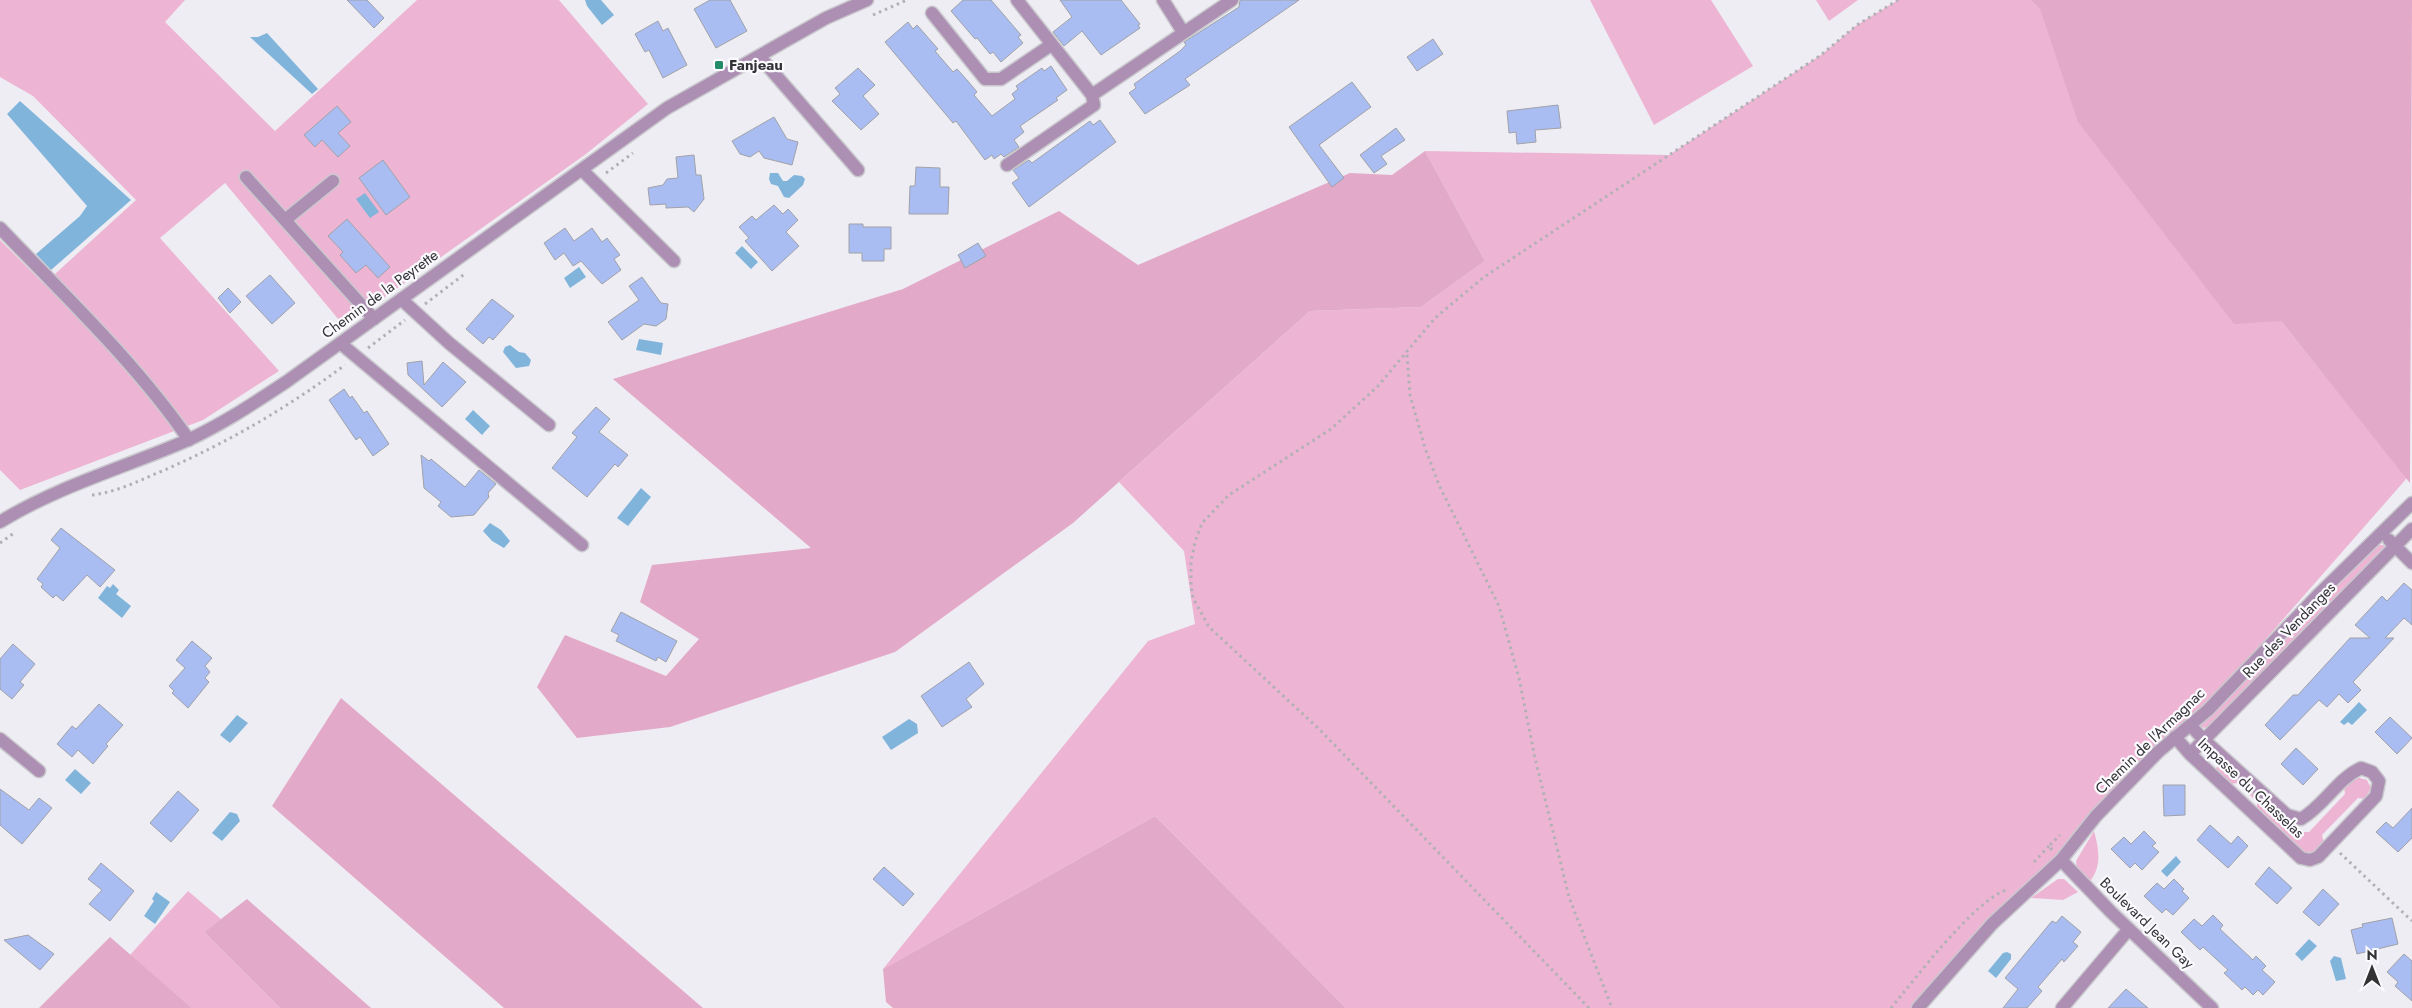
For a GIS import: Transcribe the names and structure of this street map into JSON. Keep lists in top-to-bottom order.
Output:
{
  "streets": {
    "street": [
      "Chemin de la Peyrette",
      "Rue des Vendanges",
      "Chemin de l'Armagnac",
      "Impasse du Chasselas",
      "Boulevard Jean Gay"
    ]
  },
  "crossings": [
    ["Rue des Vendanges", "Impasse du Chasselas"],
    ["Chemin de l'Armagnac", "Impasse du Chasselas"],
    ["Chemin de l'Armagnac", "Boulevard Jean Gay"]
  ],
  "places": {
    "transit": ["Fanjeau"]
  },
  "north": "top"
}
